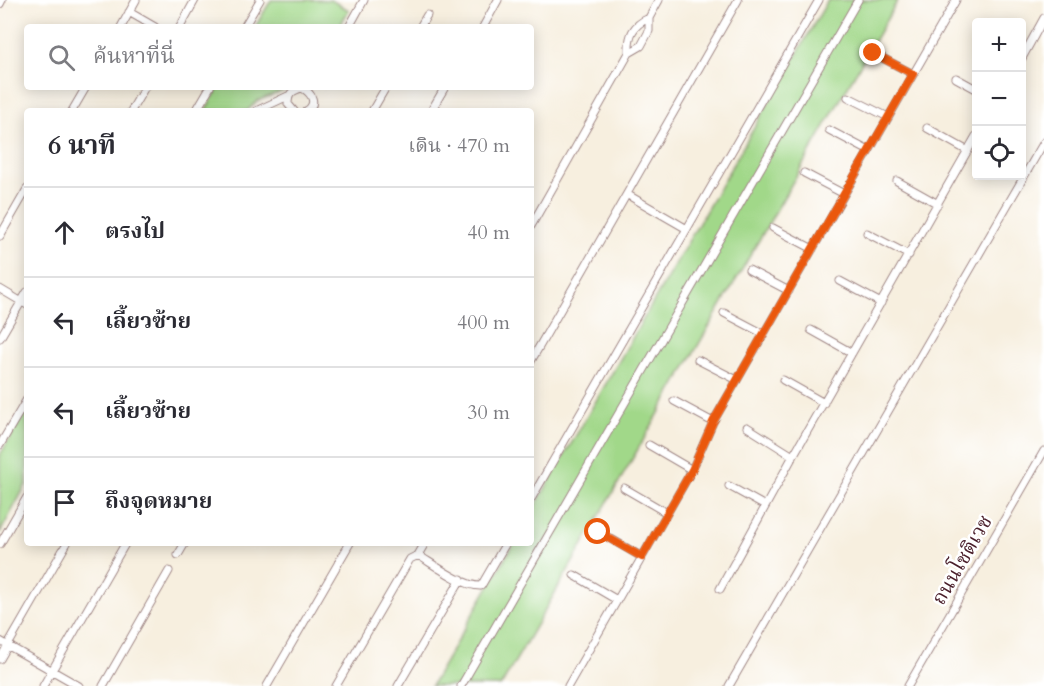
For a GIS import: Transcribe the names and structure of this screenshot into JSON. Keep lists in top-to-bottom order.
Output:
{
  "streets": {
    "street": ["ถนนโชติเวช"]
  },
  "page": {
    "map_buttons": ["+", "−"],
    "search": "ค้นหาที่นี่",
    "heading": ["6 นาที", "เดิน · 470 m"],
    "list": [
      ["ตรงไป", "40 m"],
      ["เลี้ยวซ้าย", "400 m"],
      ["เลี้ยวซ้าย", "30 m"],
      "ถึงจุดหมาย"
    ]
  }
}
